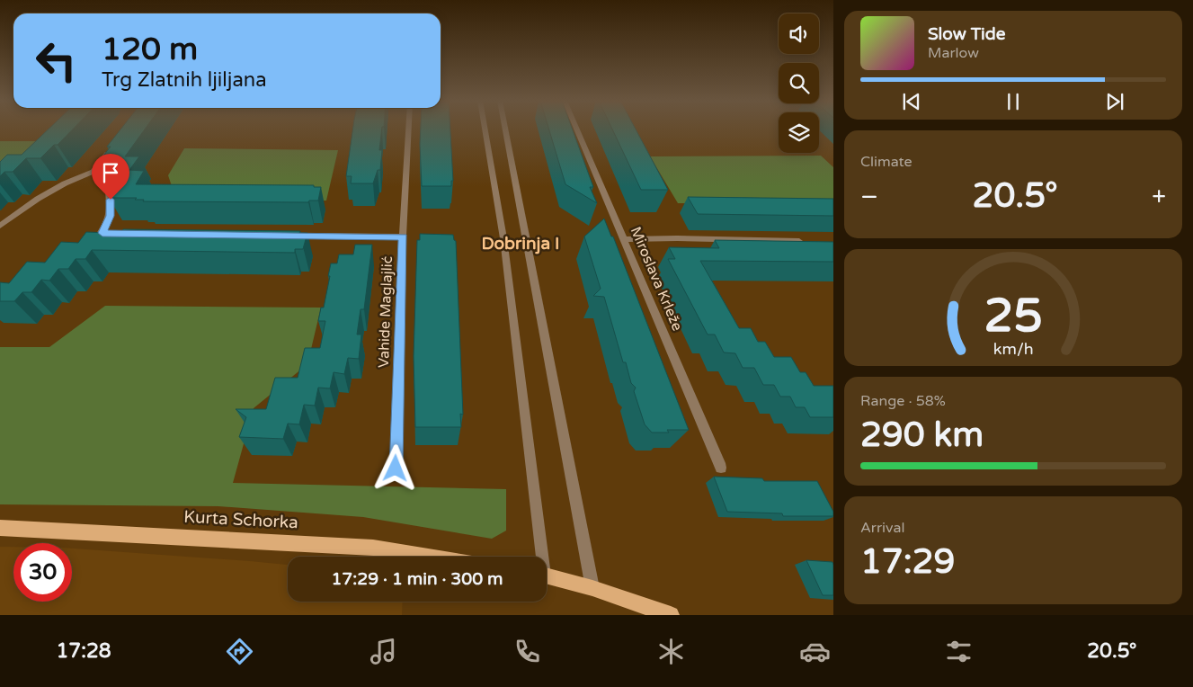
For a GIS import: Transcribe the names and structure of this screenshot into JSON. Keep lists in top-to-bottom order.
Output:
{
  "streets": {
    "main road": ["Kurta Schorka"],
    "street": ["Miroslava Krleže", "Vahide Maglajlić"]
  },
  "districts": ["Dobrinja I"],
  "page": {
    "turn": ["120 m", "Trg Zlatnih ljiljana"],
    "song": ["Slow Tide", "Marlow"],
    "tile": [
      "Climate",
      ["Range · 58%", "290 km"],
      ["Arrival", "17:29"]
    ],
    "heat": ["−", "20.5°", "+"],
    "limit": "30",
    "trip": "17:29 · 1 min · 300 m",
    "tabs": ["17:28", "20.5°"],
    "gauge": ["25", "km/h"]
  }
}
